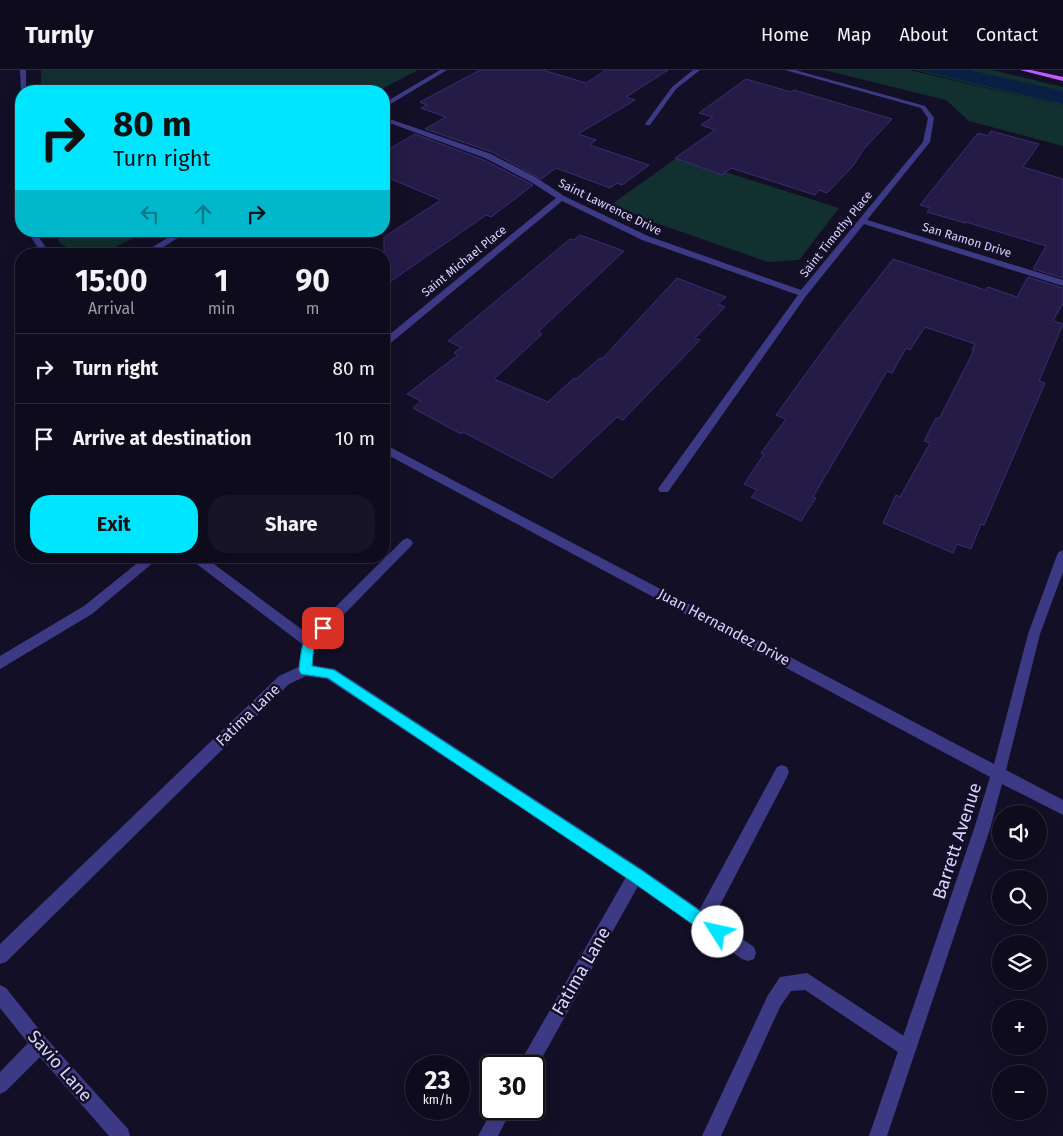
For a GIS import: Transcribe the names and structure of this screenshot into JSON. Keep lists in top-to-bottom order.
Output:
{
  "streets": {
    "street": [
      "Saint Lawrence Drive",
      "Saint Timothy Place",
      "San Ramon Drive",
      "Saint Michael Place",
      "Juan Hernandez Drive",
      "Fatima Lane",
      "Barrett Avenue",
      "Savio Lane"
    ]
  },
  "crossings": [
    ["Saint Lawrence Drive", "Saint Timothy Place"],
    ["Saint Lawrence Drive", "Saint Michael Place"],
    ["Saint Timothy Place", "San Ramon Drive"],
    ["Juan Hernandez Drive", "Barrett Avenue"]
  ],
  "page": {
    "header": "Turnly",
    "nav": [
      "Home",
      "Map",
      "About",
      "Contact"
    ],
    "turn": ["80 m", "Turn right"],
    "eta": [
      "15:00",
      "Arrival",
      "1",
      "min",
      "90",
      "m"
    ],
    "list": [
      {
        "name": "Turn right",
        "value": "80 m"
      },
      {
        "name": "Arrive at destination",
        "value": "10 m"
      }
    ],
    "buttons": ["Exit", "Share"],
    "map_buttons": ["+", "−"],
    "speed": "23 km/h",
    "limit": "30"
  }
}
